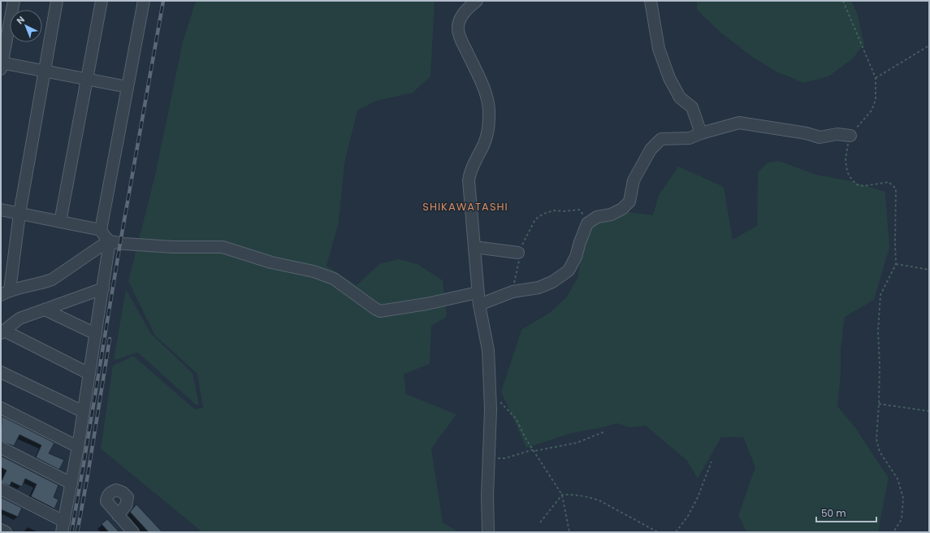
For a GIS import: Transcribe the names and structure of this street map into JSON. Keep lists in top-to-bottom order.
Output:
{
  "districts": ["SHIKAWATASHI"],
  "scale_bar": "50 m",
  "north": "top left"
}
